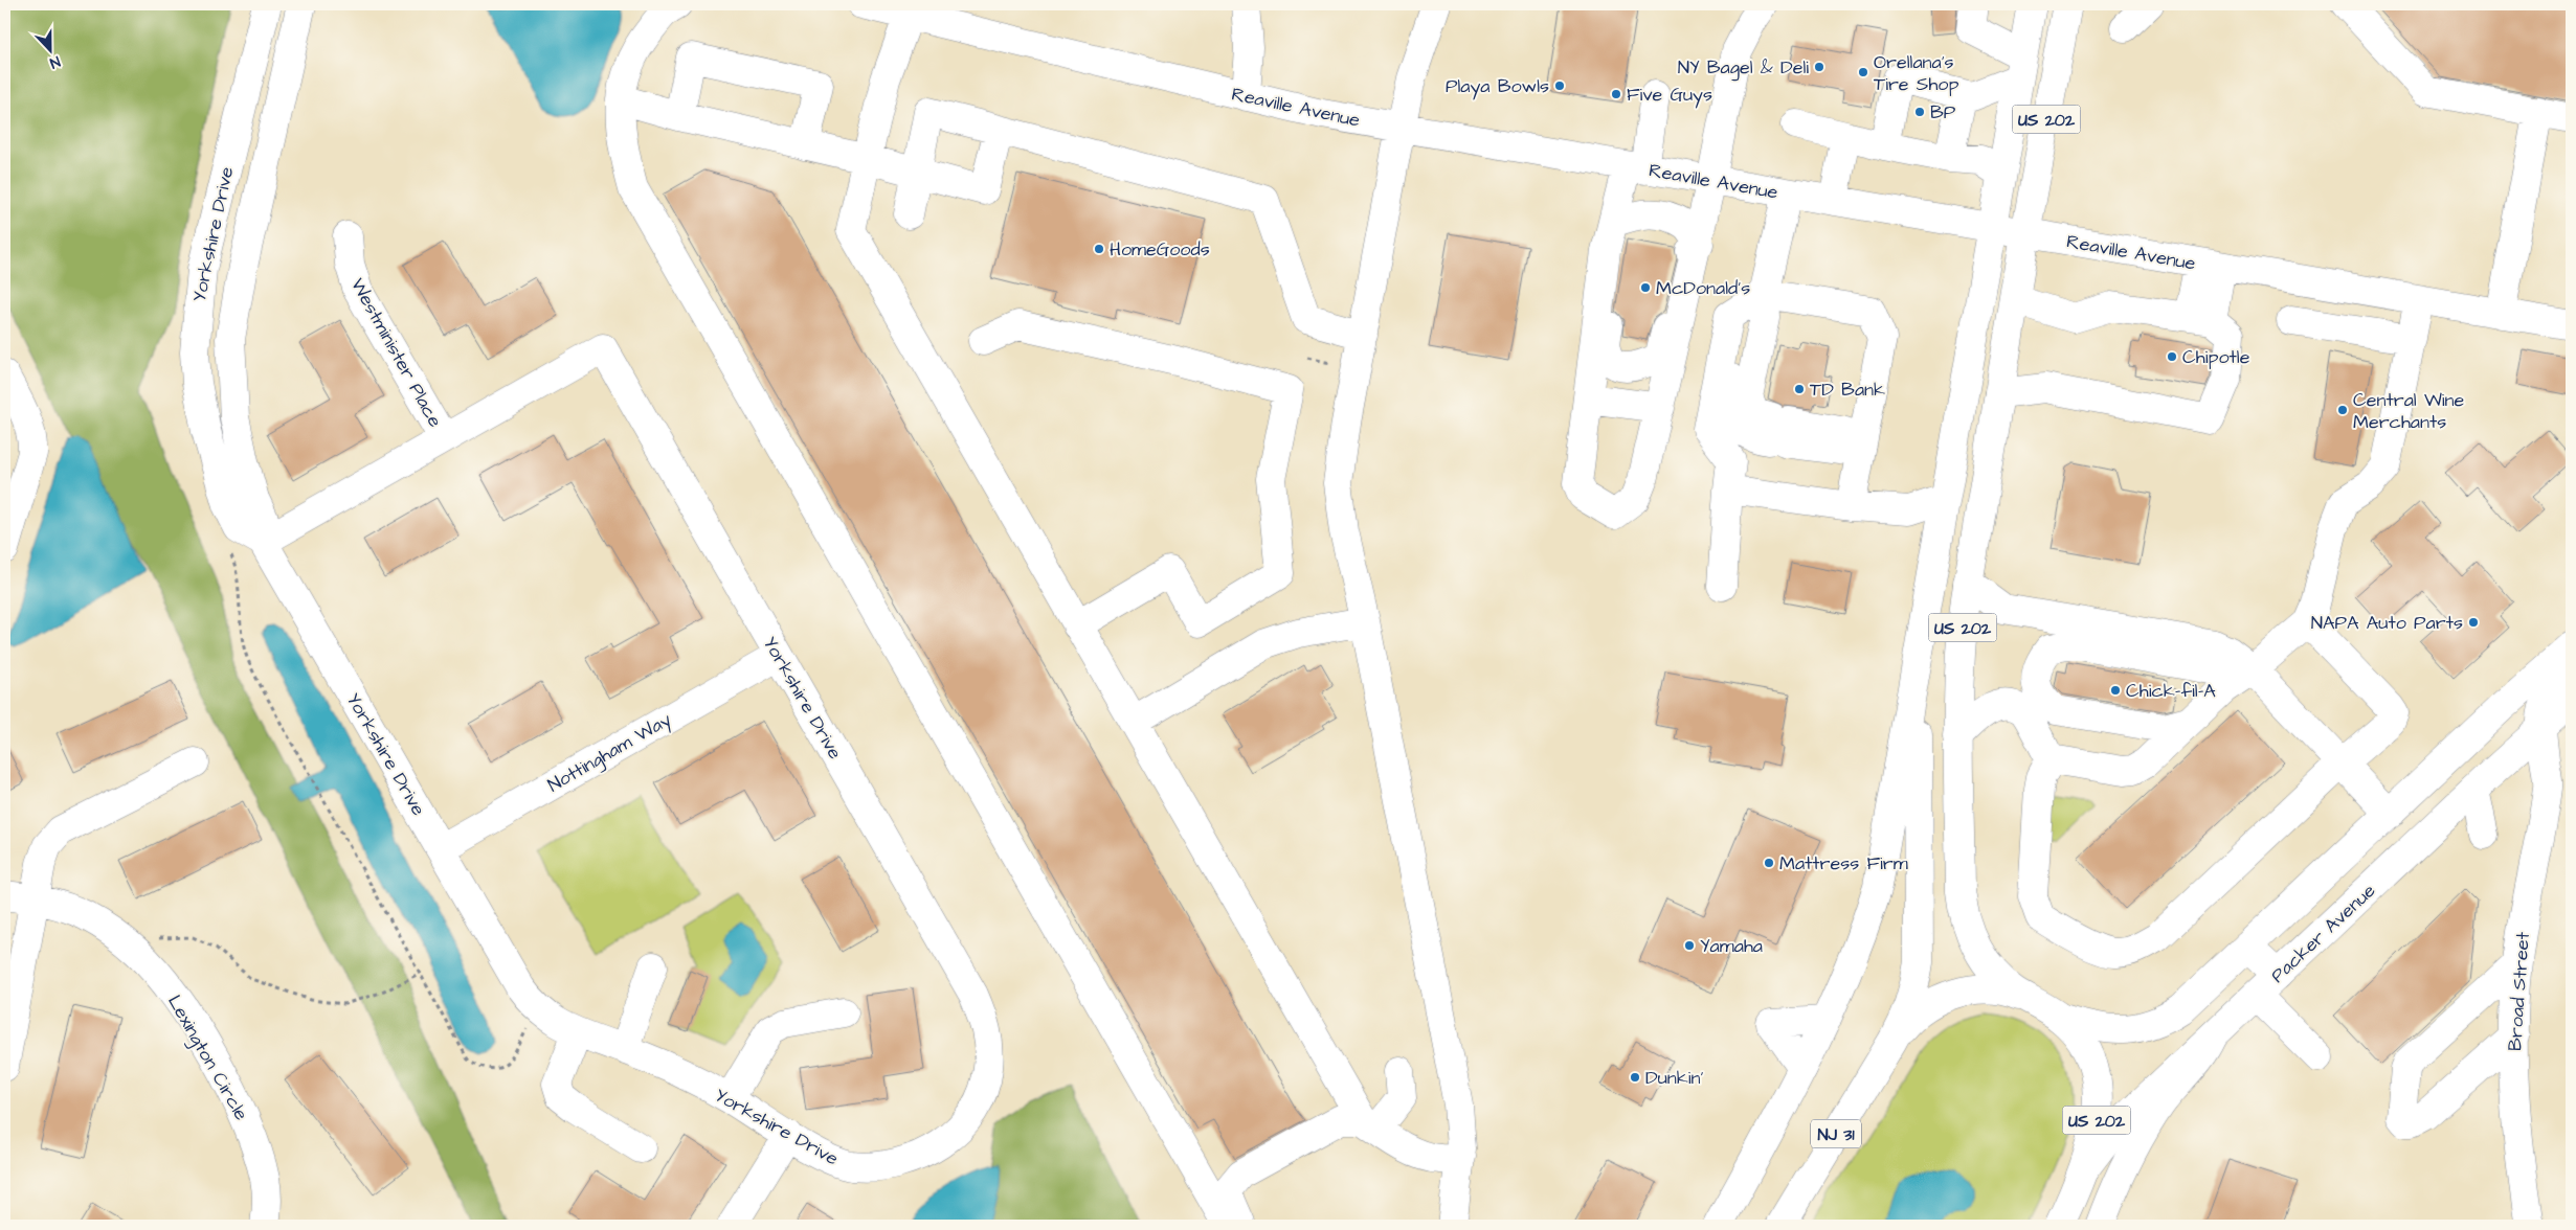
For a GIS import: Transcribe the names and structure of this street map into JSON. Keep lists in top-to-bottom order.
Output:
{
  "streets": {
    "main road": [
      "Reaville Avenue",
      "US 202",
      "Yorkshire Drive",
      "Westminister Place",
      "Nottingham Way",
      "Packer Avenue",
      "Broad Street",
      "Lexington Circle",
      "NJ 31"
    ]
  },
  "crossings": [
    ["Reaville Avenue", "US 202"],
    ["US 202", "Packer Avenue"],
    ["US 202", "NJ 31"],
    ["Yorkshire Drive", "Westminister Place"],
    ["Yorkshire Drive", "Nottingham Way"],
    ["Packer Avenue", "Broad Street"]
  ],
  "places": [
    "NY Bagel & Deli",
    "Orellana's Tire Shop",
    "Playa Bowls",
    "Five Guys",
    "BP",
    "HomeGoods",
    "McDonald's",
    "Chipotle",
    "TD Bank",
    "Central Wine Merchants",
    "NAPA Auto Parts",
    "Chick-fil-A",
    "Mattress Firm",
    "Yamaha",
    "Dunkin'"
  ],
  "north": "bottom"
}
